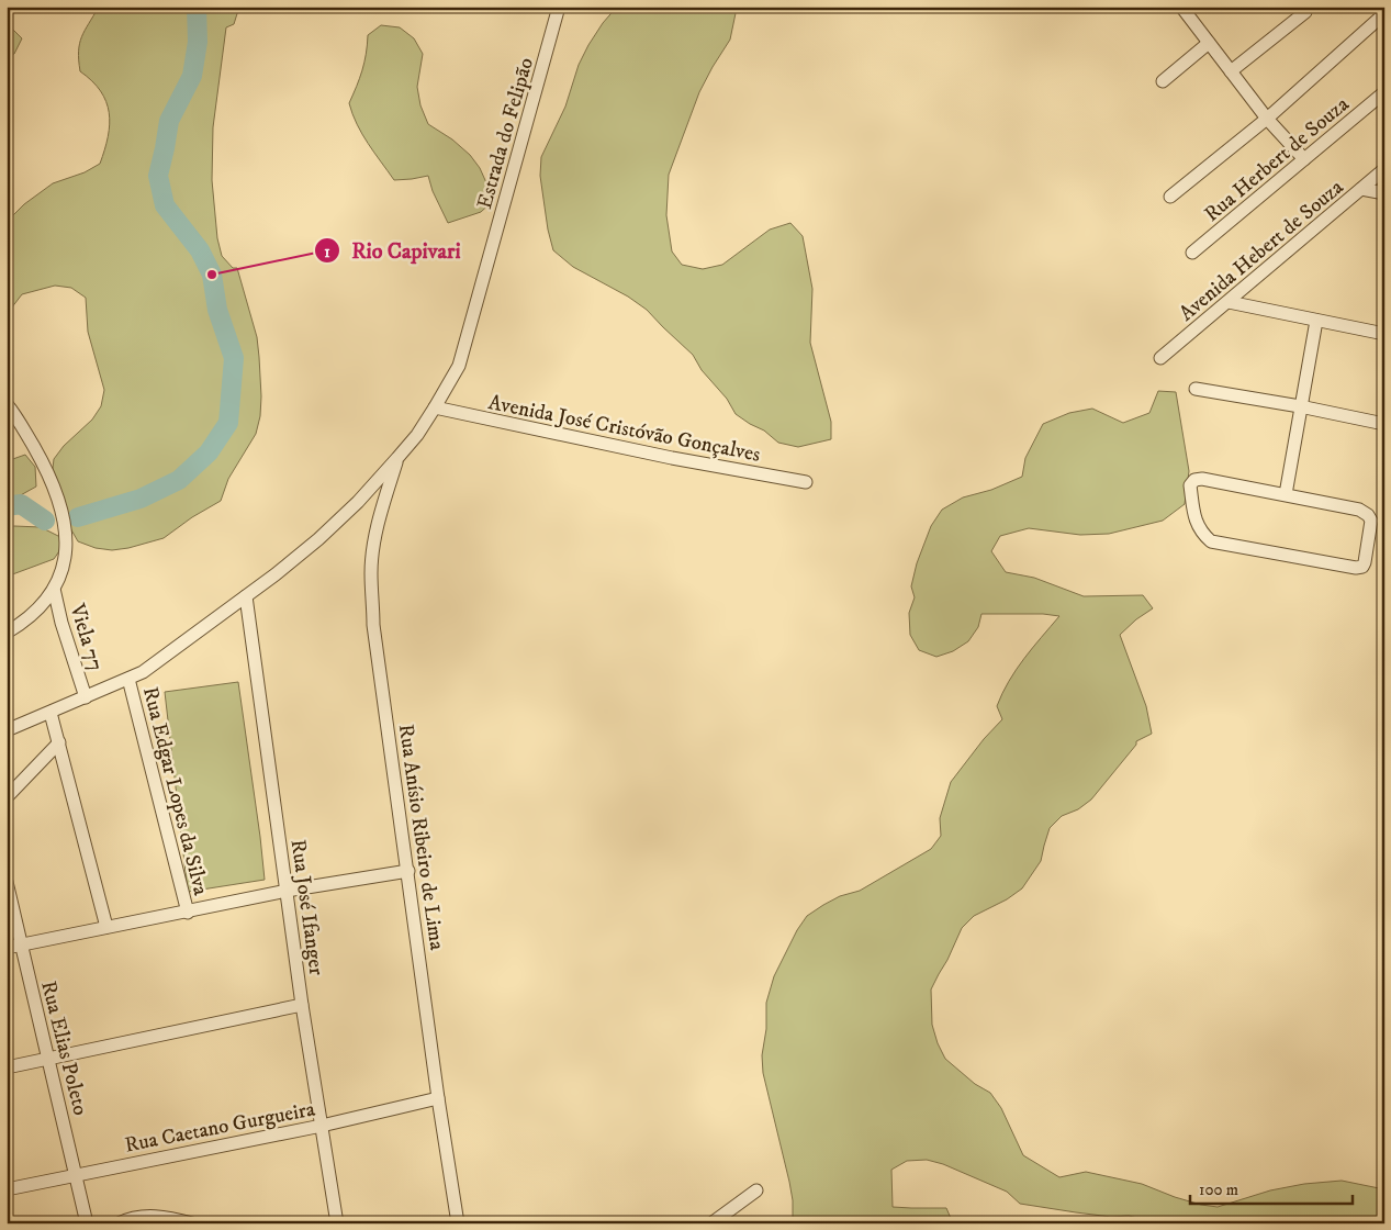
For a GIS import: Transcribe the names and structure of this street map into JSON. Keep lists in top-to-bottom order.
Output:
{
  "streets": {
    "street": [
      "Estrada do Felipão",
      "Rua Herbert de Souza",
      "Avenida Hebert de Souza",
      "Avenida José Cristóvão Gonçalves",
      "Viela 77",
      "Rua Edgar Lopes da Silva",
      "Rua Anísio Ribeiro de Lima",
      "Rua José Ifanger",
      "Rua Elias Poleto",
      "Rua Caetano Gurgueira"
    ]
  },
  "crossings": [
    ["Estrada do Felipão", "Avenida José Cristóvão Gonçalves"],
    ["Estrada do Felipão", "Viela 77"],
    ["Estrada do Felipão", "Rua Edgar Lopes da Silva"],
    ["Estrada do Felipão", "Rua Anísio Ribeiro de Lima"],
    ["Estrada do Felipão", "Rua José Ifanger"],
    ["Rua Anísio Ribeiro de Lima", "Rua Caetano Gurgueira"],
    ["Rua José Ifanger", "Rua Caetano Gurgueira"],
    ["Rua Elias Poleto", "Rua Caetano Gurgueira"]
  ],
  "places": ["Rio Capivari"],
  "scale_bar": "100 m"
}
